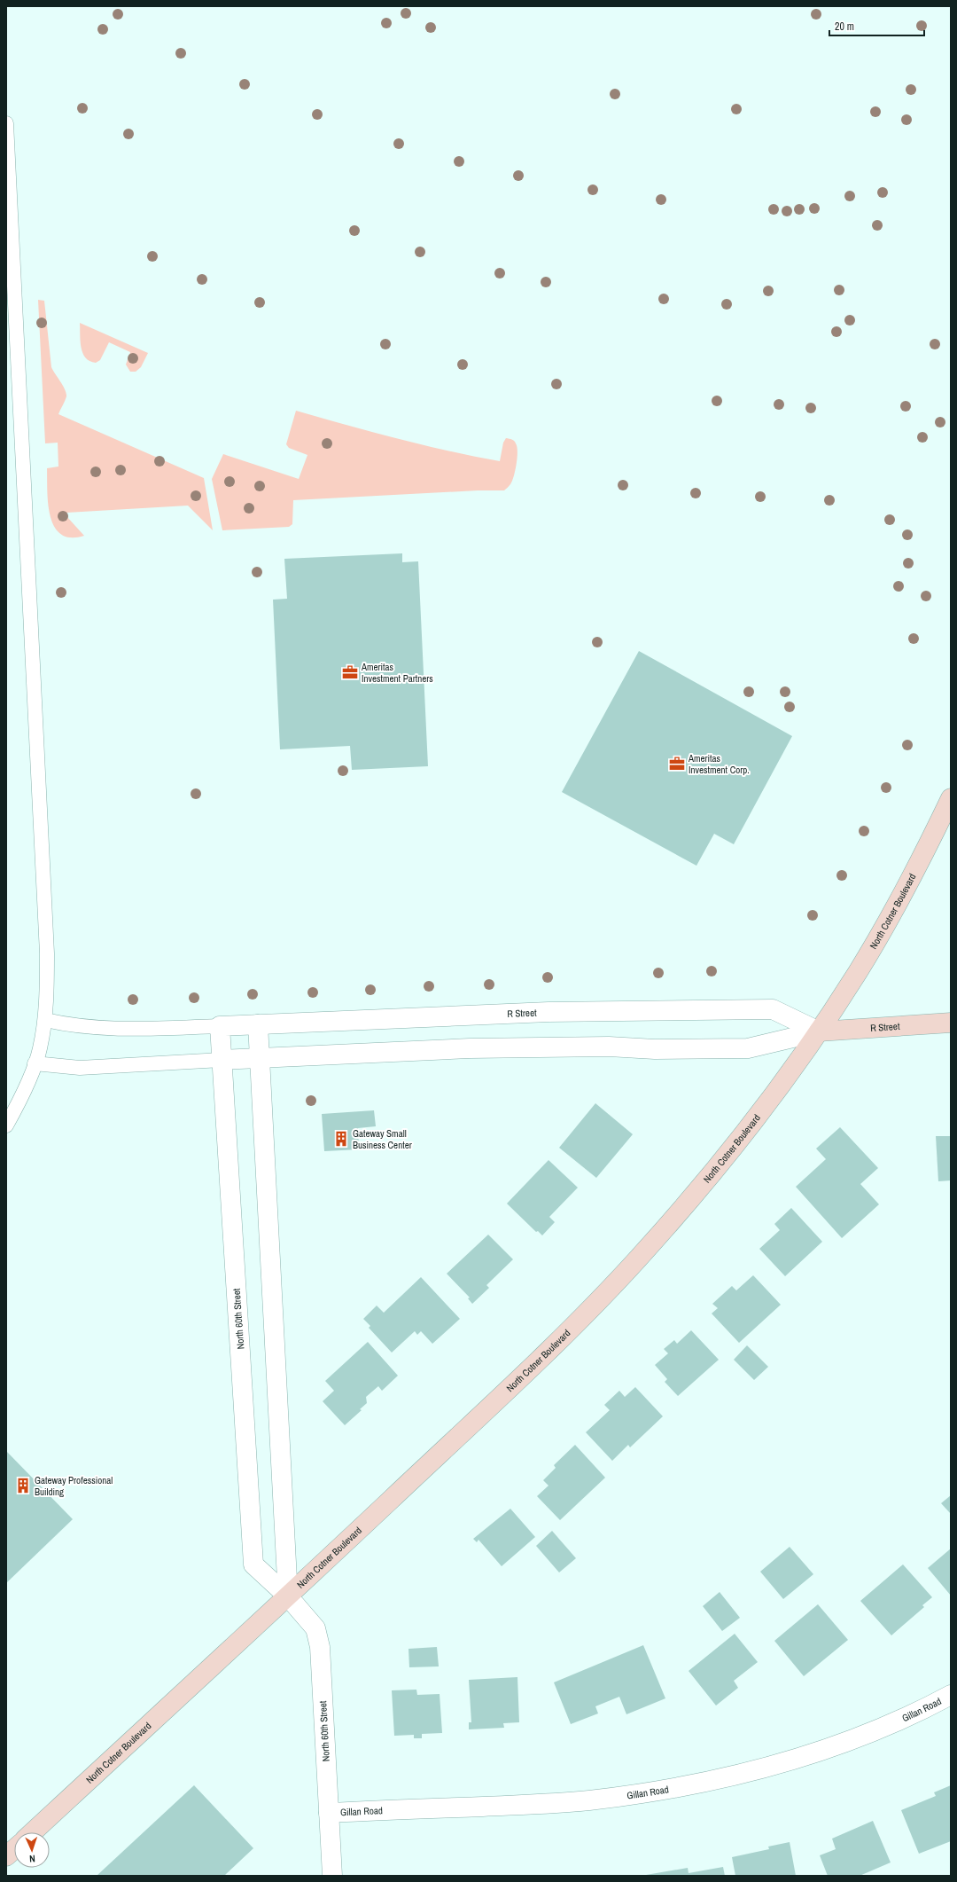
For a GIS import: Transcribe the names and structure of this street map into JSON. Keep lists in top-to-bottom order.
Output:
{
  "streets": {
    "main road": ["North Cotner Boulevard", "R Street"],
    "street": ["North 60th Street", "Gillan Road"]
  },
  "crossings": [
    ["North Cotner Boulevard", "R Street"],
    ["North Cotner Boulevard", "North 60th Street"],
    ["R Street", "North 60th Street"],
    ["North 60th Street", "Gillan Road"]
  ],
  "places": {
    "office": ["Ameritas Investment Partners", "Ameritas Investment Corp."],
    "building": ["Gateway Small Business Center", "Gateway Professional Building"]
  },
  "scale_bar": "20 m",
  "north": "bottom"
}
